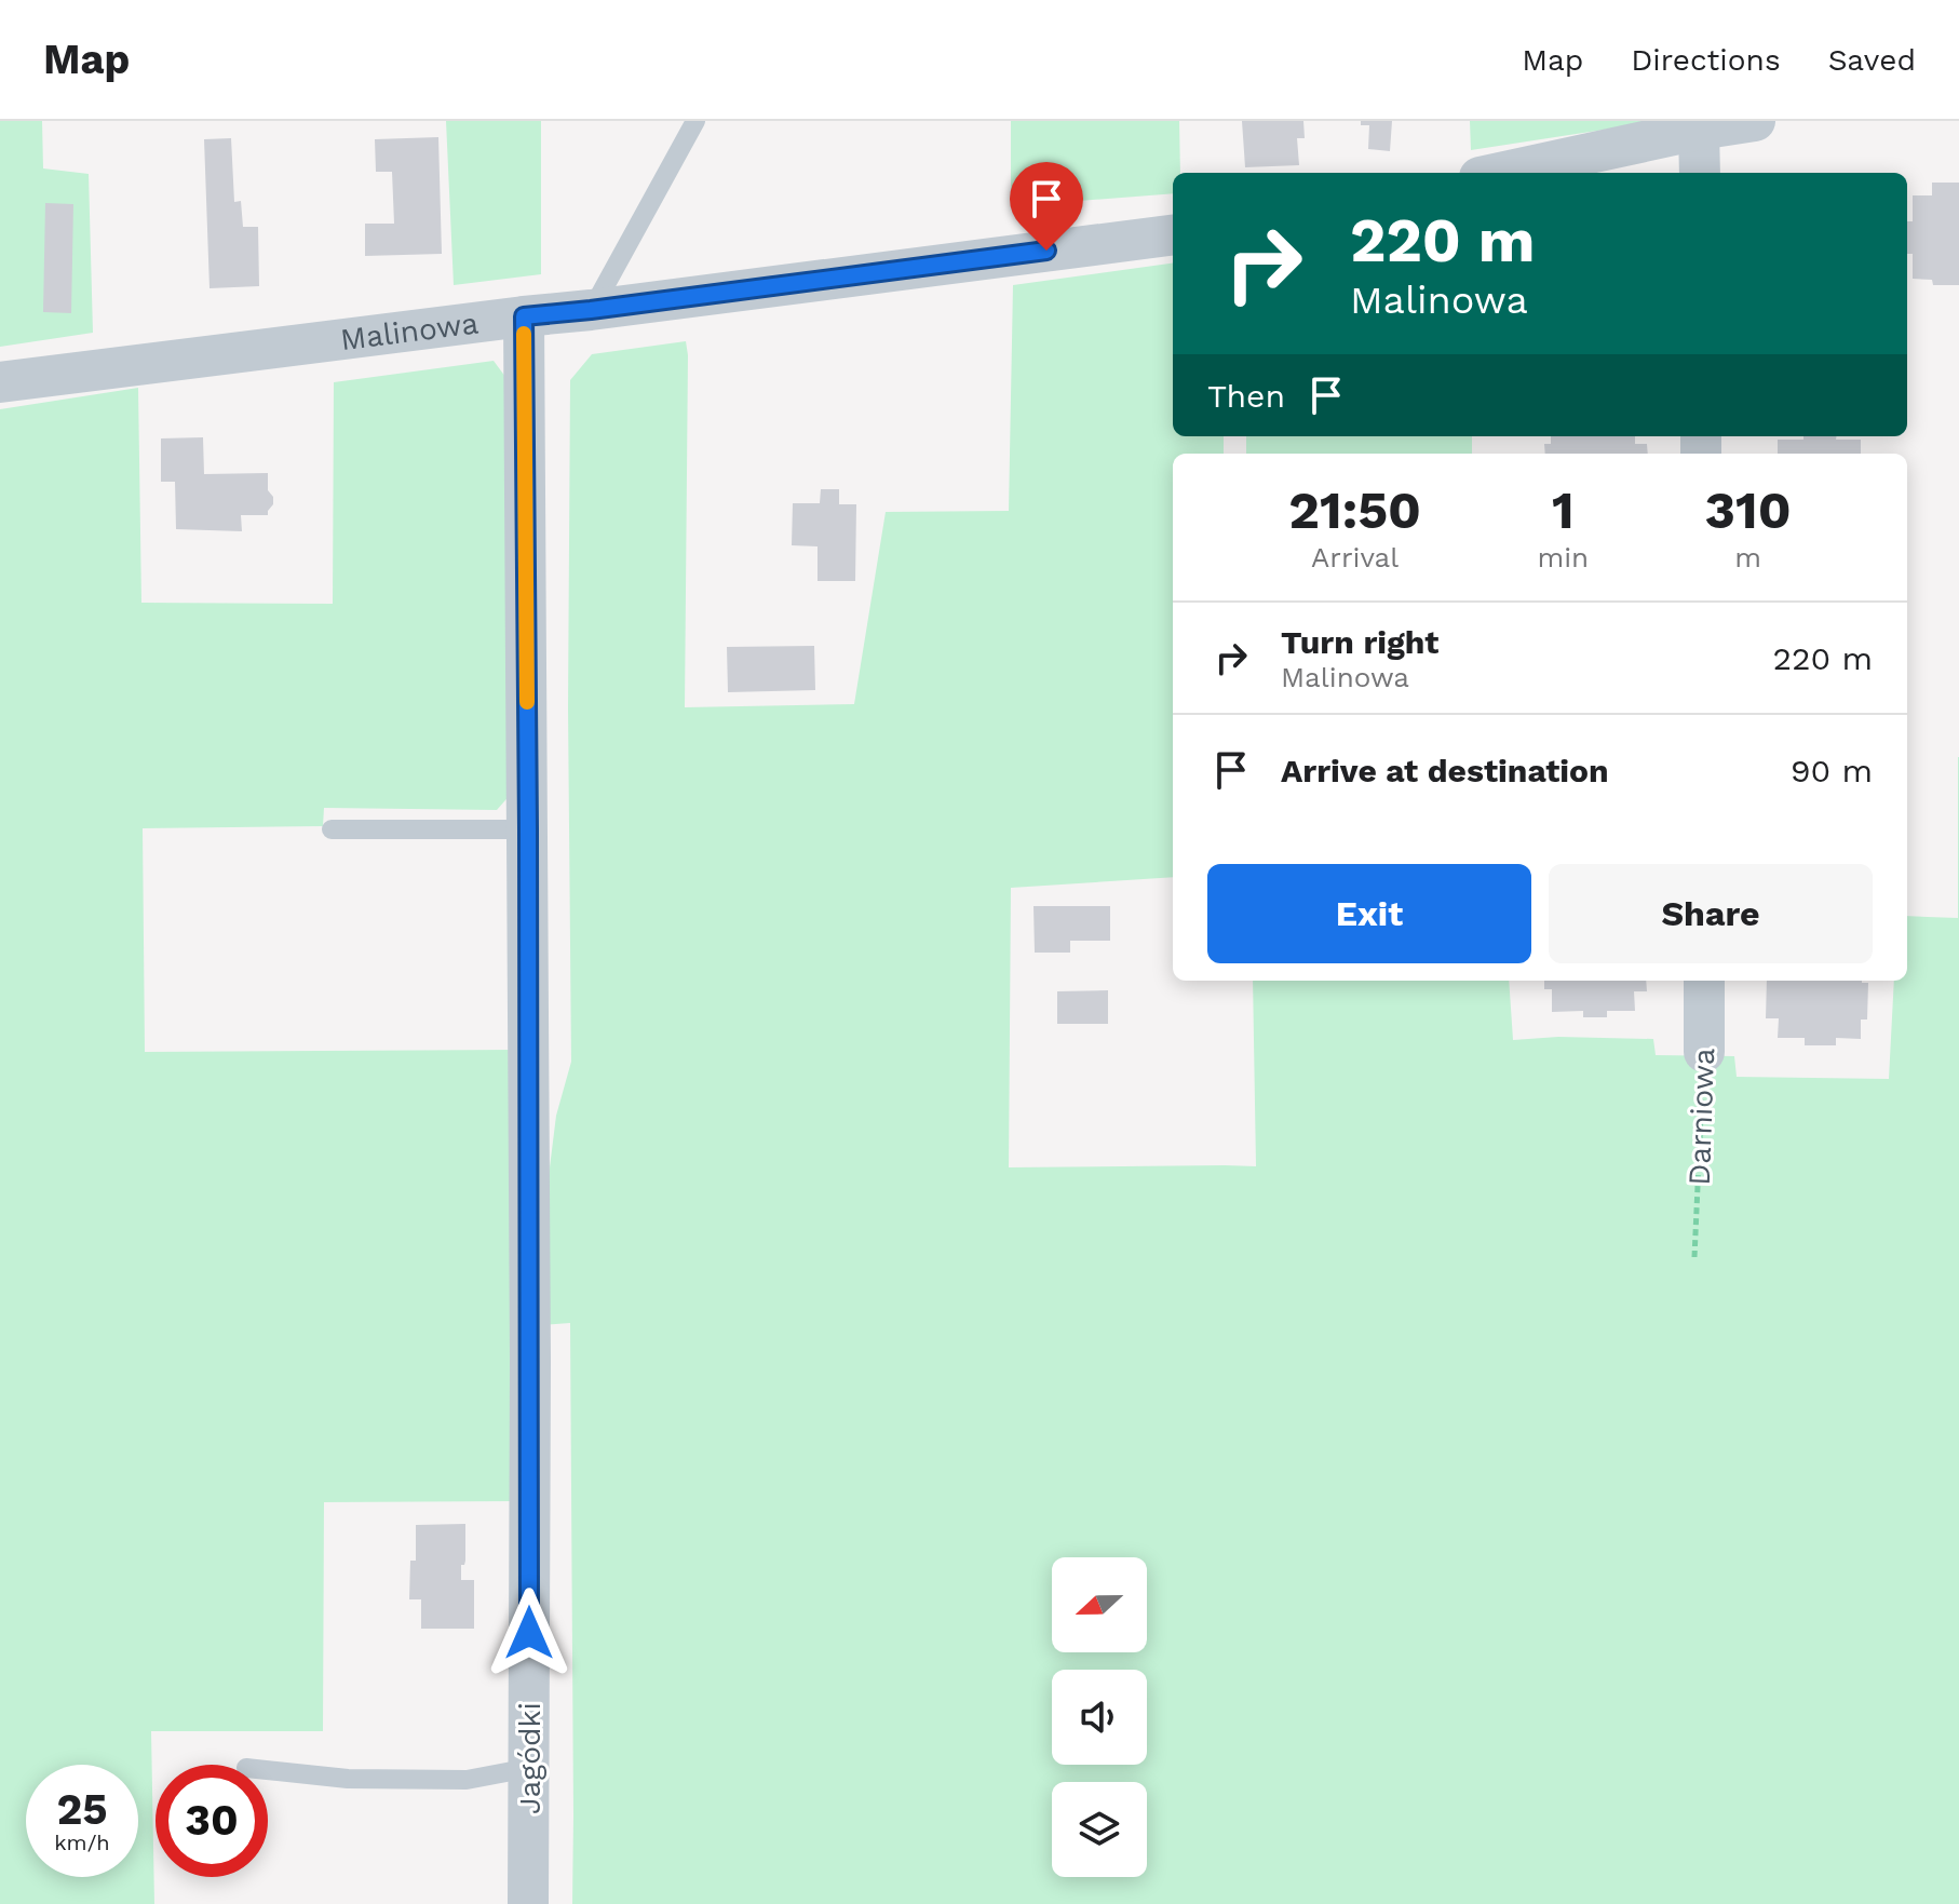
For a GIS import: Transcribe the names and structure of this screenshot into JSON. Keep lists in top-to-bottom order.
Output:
{
  "streets": {
    "street": ["Malinowa", "Darniowa", "Jagódki"]
  },
  "crossings": [
    ["Malinowa", "Jagódki"]
  ],
  "north": "left",
  "page": {
    "header": "Map",
    "nav": ["Map", "Directions", "Saved"],
    "turn": ["220 m", "Malinowa"],
    "then": "Then",
    "eta": [
      "21:50",
      "Arrival",
      "1",
      "min",
      "310",
      "m"
    ],
    "list": [
      {
        "name": "Turn right",
        "note": "Malinowa",
        "value": "220 m"
      },
      {
        "name": "Arrive at destination",
        "value": "90 m"
      }
    ],
    "buttons": ["Exit", "Share"],
    "speed": "25 km/h",
    "limit": "30"
  }
}
